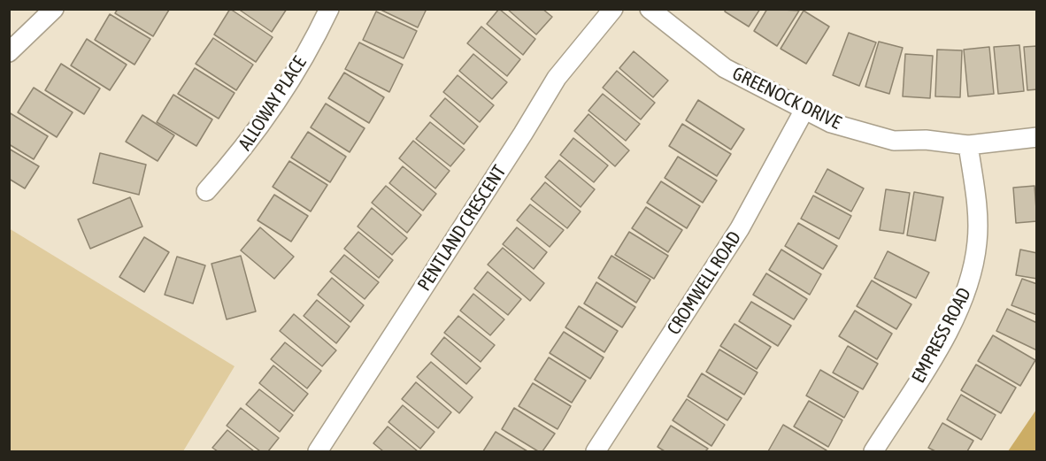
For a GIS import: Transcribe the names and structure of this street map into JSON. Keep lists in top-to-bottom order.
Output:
{
  "streets": {
    "street": [
      "GREENOCK DRIVE",
      "ALLOWAY PLACE",
      "PENTLAND CRESCENT",
      "CROMWELL ROAD",
      "EMPRESS ROAD"
    ]
  },
  "crossings": [
    ["GREENOCK DRIVE", "CROMWELL ROAD"],
    ["GREENOCK DRIVE", "EMPRESS ROAD"]
  ]
}
